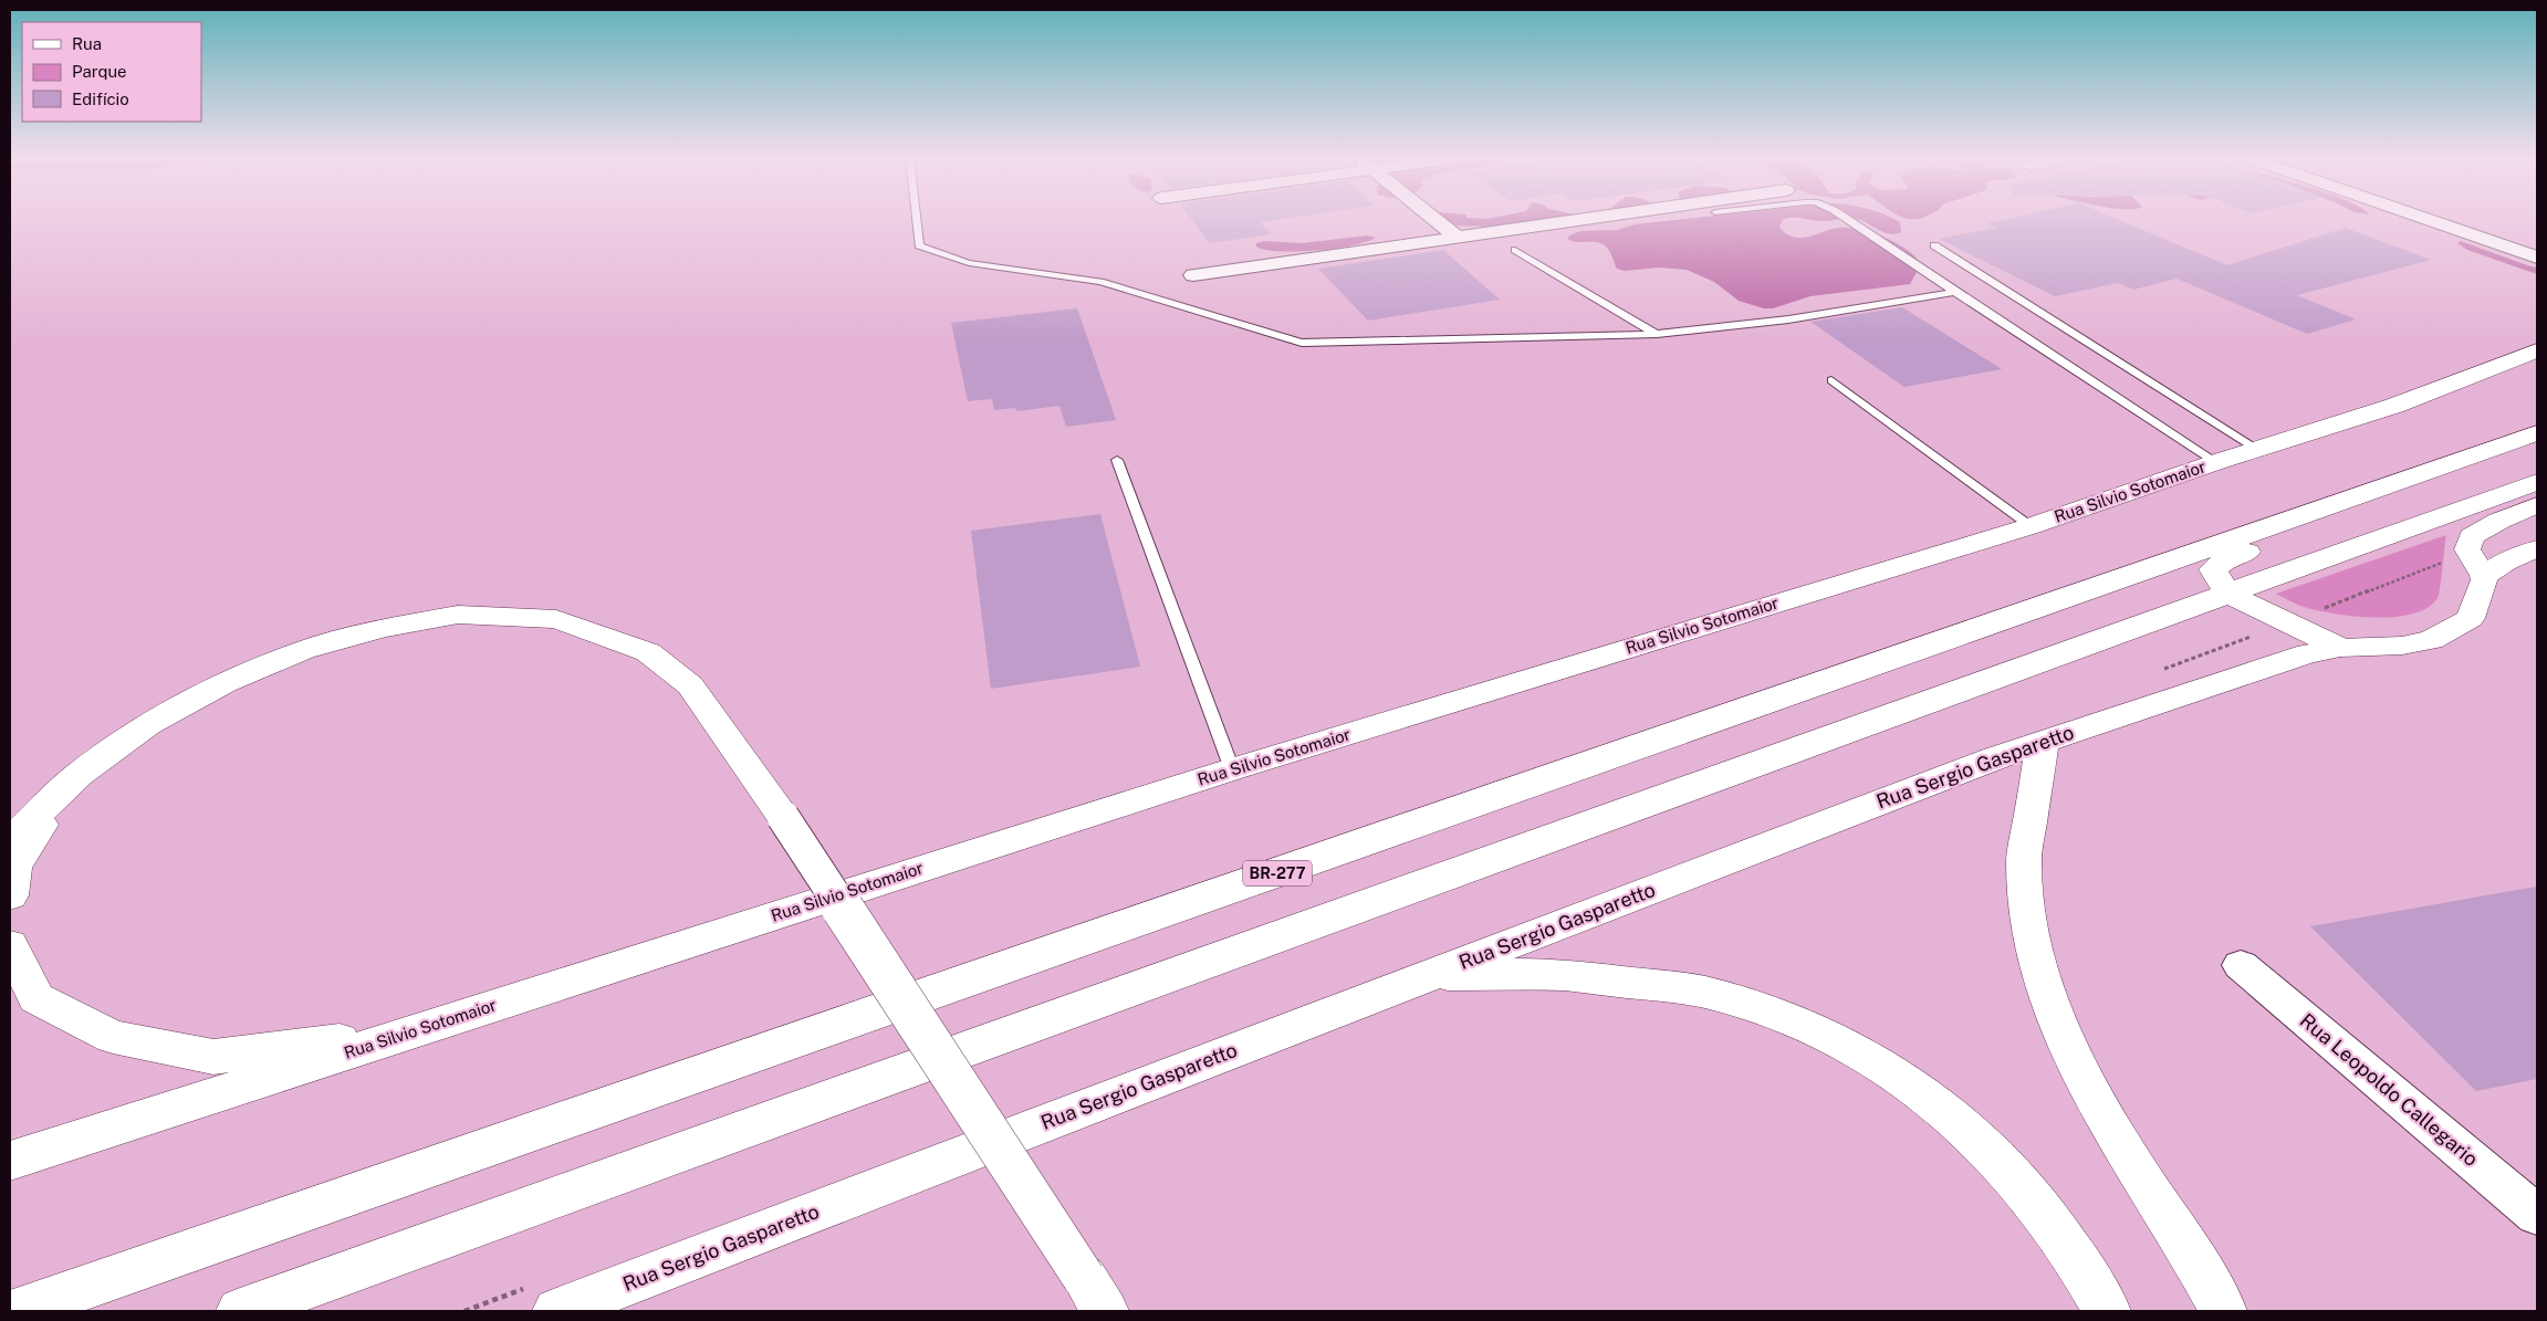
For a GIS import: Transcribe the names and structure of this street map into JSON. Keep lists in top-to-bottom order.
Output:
{
  "streets": {
    "main road": ["Rua Silvio Sotomaior", "Rua Sergio Gasparetto", "BR-277"],
    "street": ["Rua Leopoldo Callegario"]
  },
  "legend": ["Rua", "Parque", "Edifício"]
}
